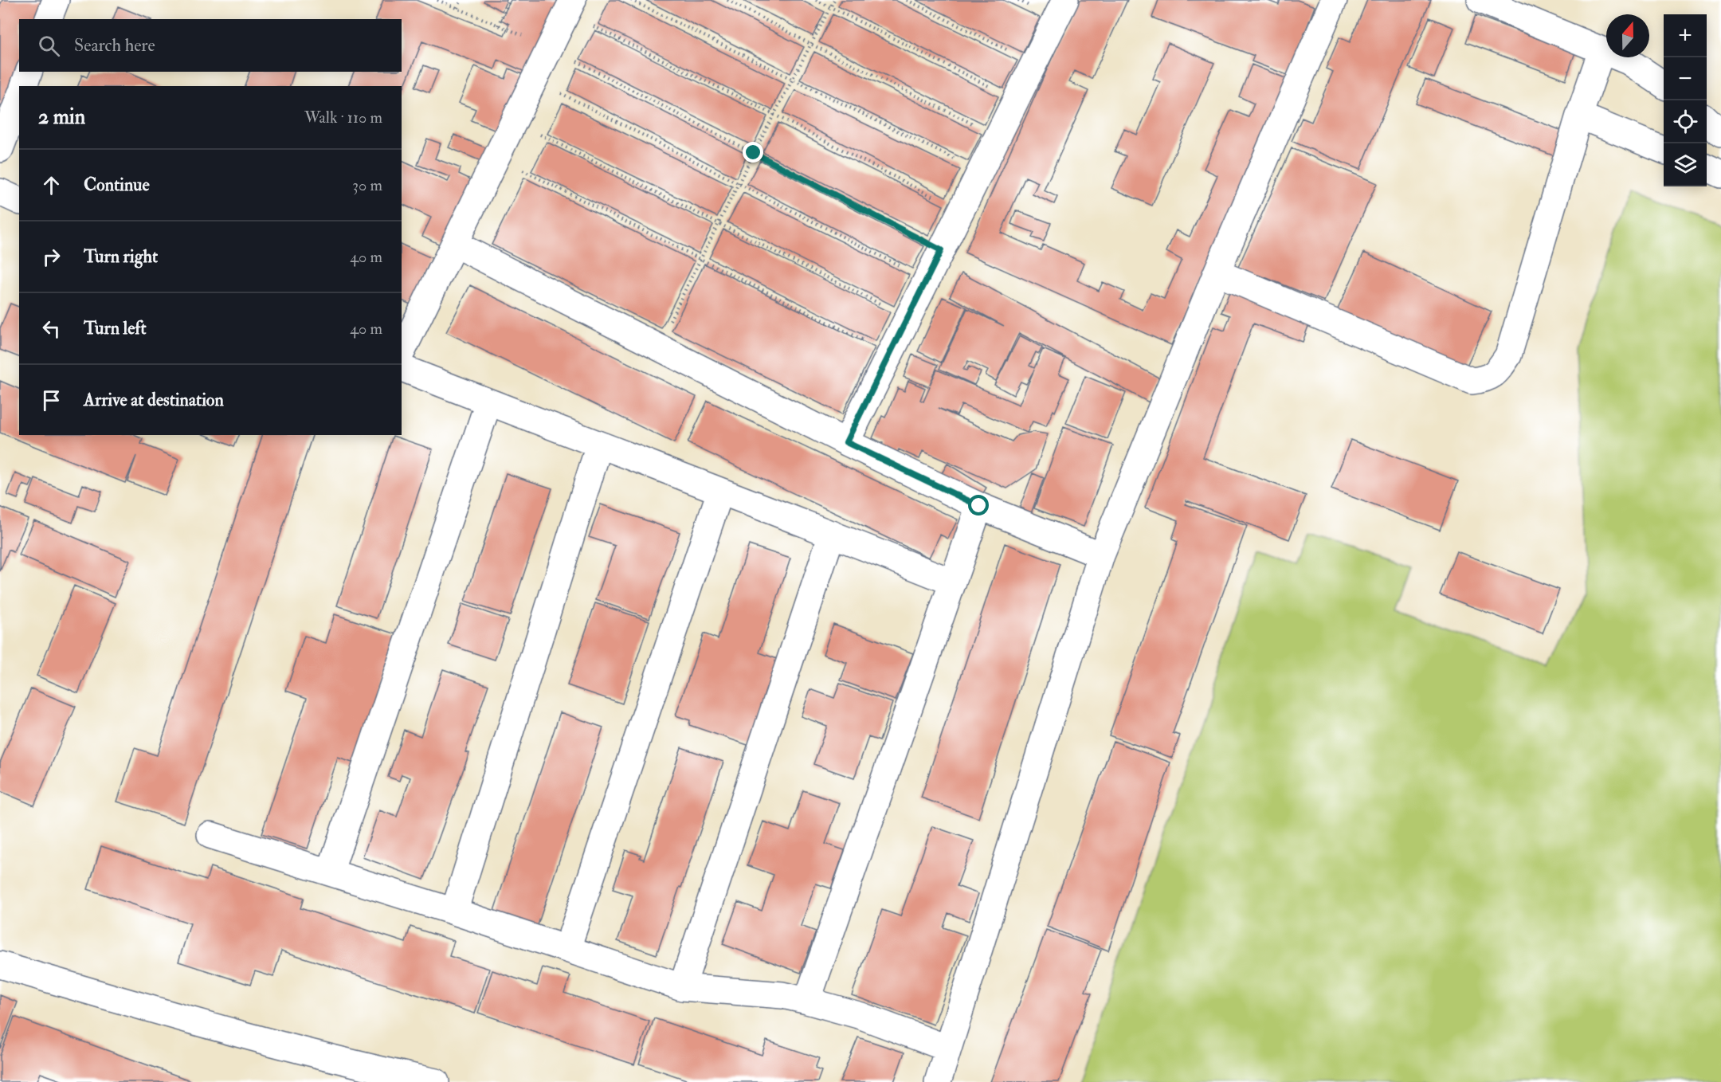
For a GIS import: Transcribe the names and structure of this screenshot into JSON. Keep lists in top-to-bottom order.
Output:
{
  "north": "top",
  "page": {
    "map_buttons": ["+", "−"],
    "search": "Search here",
    "heading": ["2 min", "Walk · 110 m"],
    "list": [
      ["Continue", "30 m"],
      ["Turn right", "40 m"],
      ["Turn left", "40 m"],
      "Arrive at destination"
    ]
  }
}
